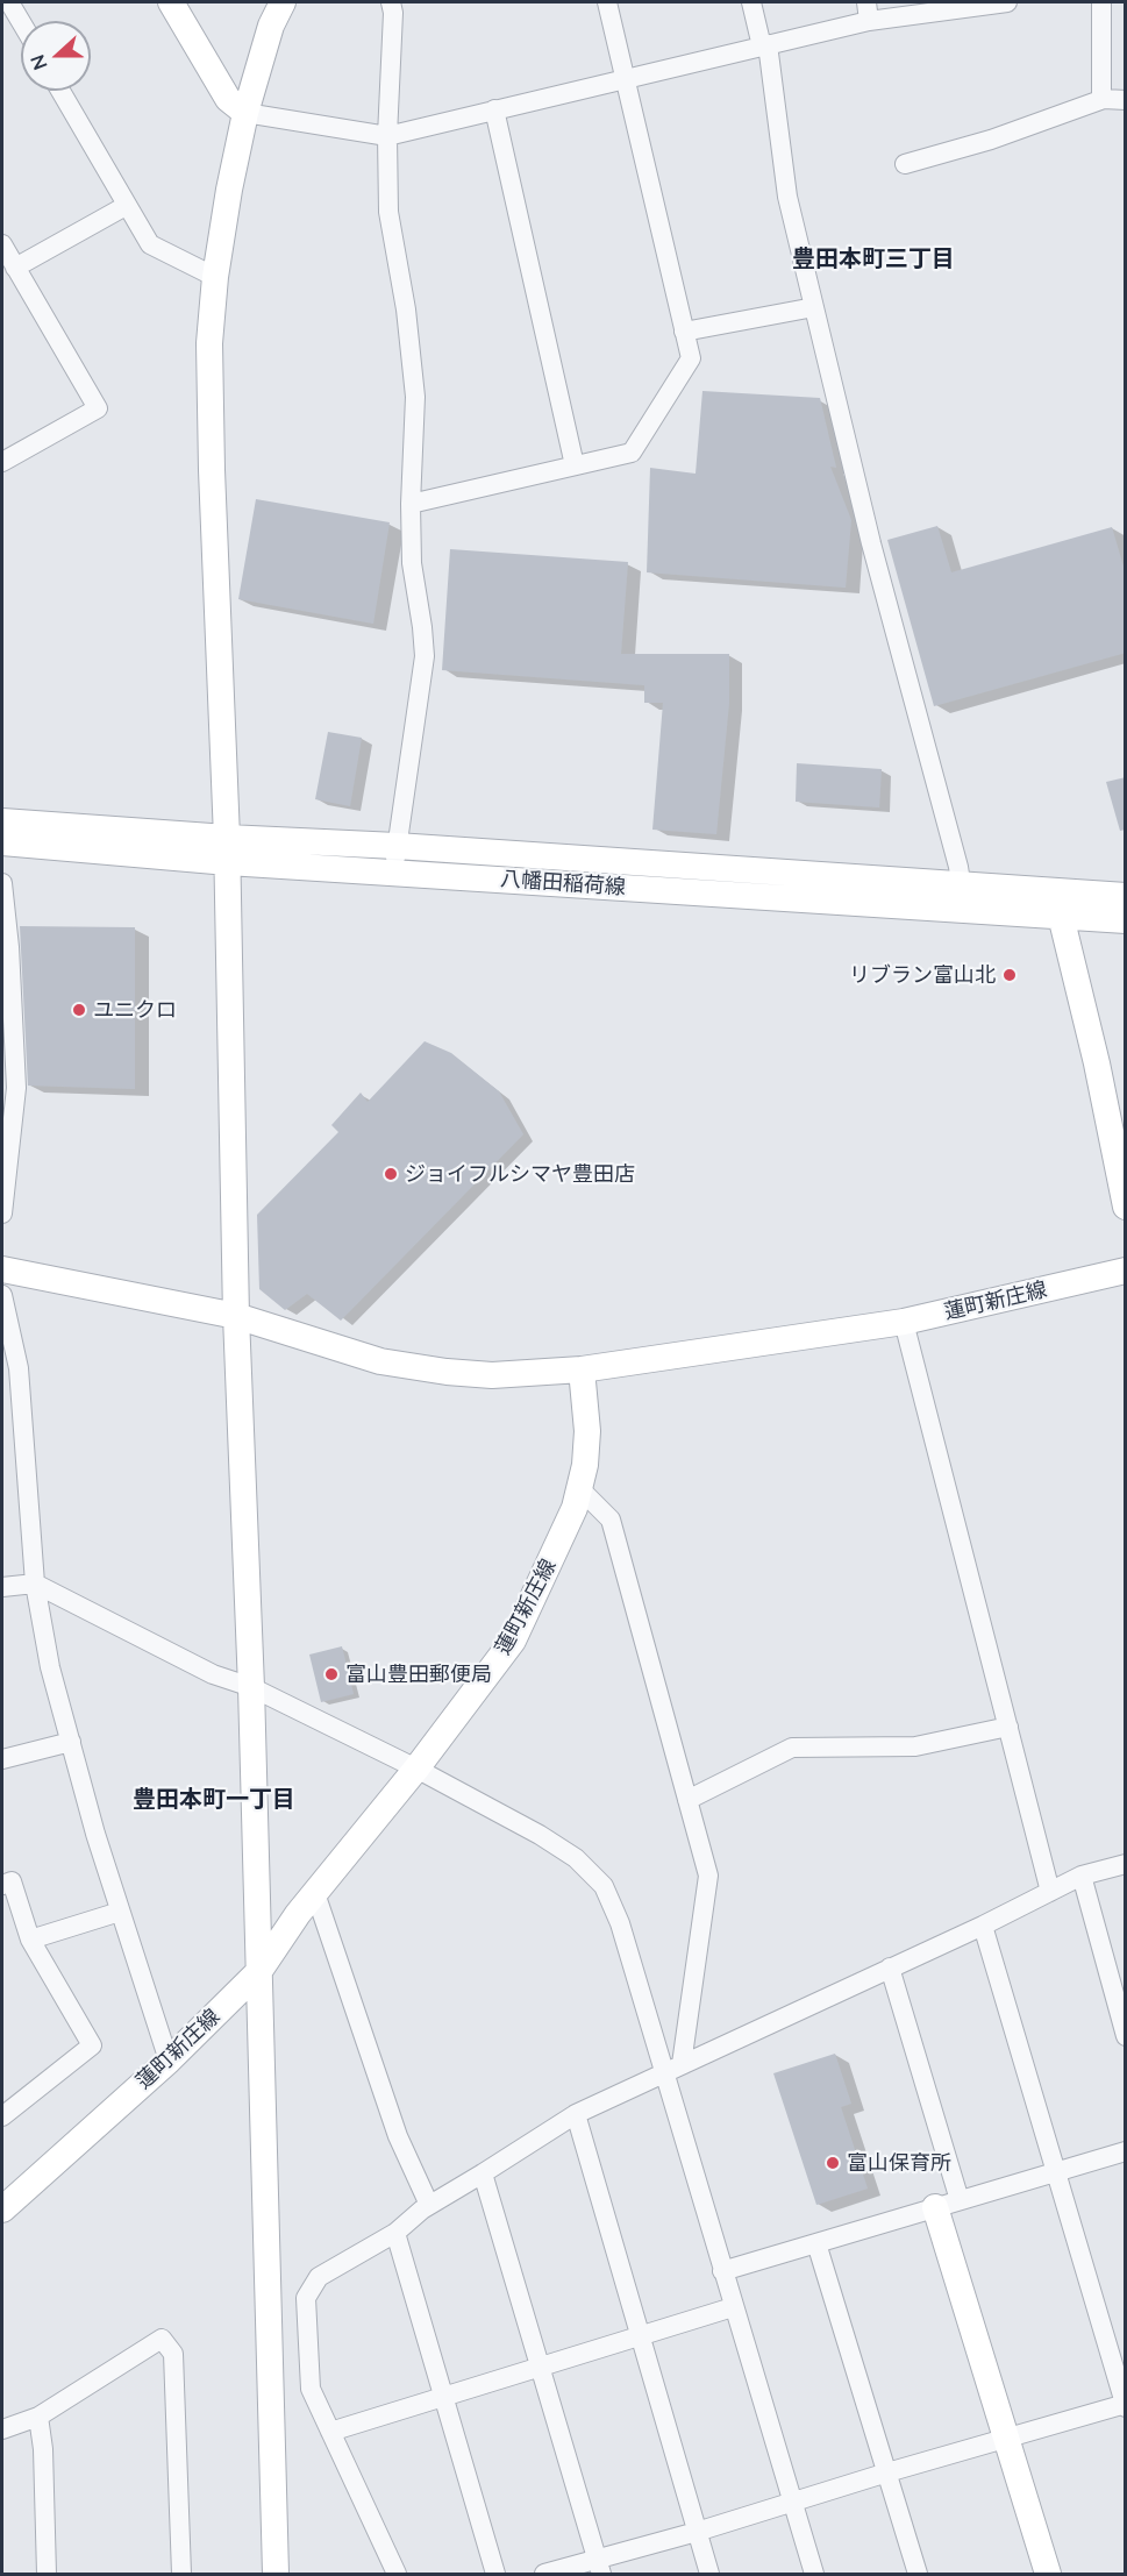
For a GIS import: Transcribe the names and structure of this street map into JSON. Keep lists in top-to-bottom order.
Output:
{
  "streets": {
    "main road": ["八幡田稲荷線", "蓮町新庄線"]
  },
  "districts": ["豊田本町三丁目", "豊田本町一丁目"],
  "places": [
    "リブラン富山北",
    "ユニクロ",
    "ジョイフルシマヤ豊田店",
    "富山豊田郵便局",
    "富山保育所"
  ],
  "north": "left"
}
